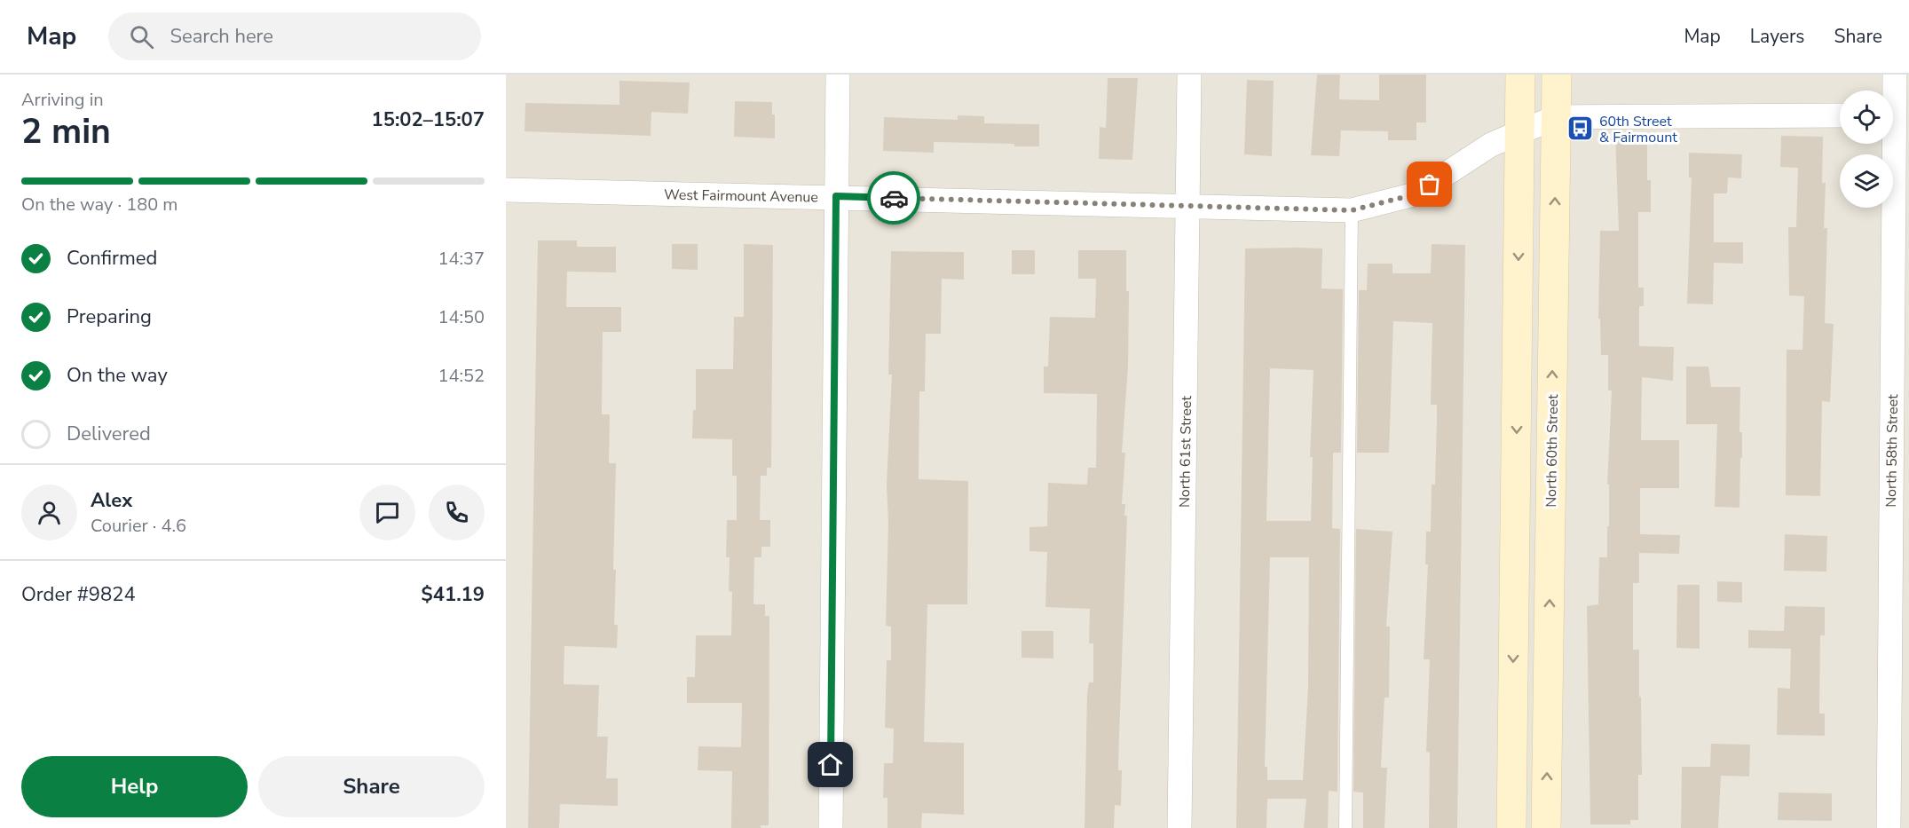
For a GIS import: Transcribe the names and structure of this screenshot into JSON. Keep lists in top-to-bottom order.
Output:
{
  "streets": {
    "main road": ["North 60th Street"],
    "street": ["West Fairmount Avenue", "North 58th Street", "North 61st Street"]
  },
  "crossings": [
    ["West Fairmount Avenue", "North 60th Street"],
    ["West Fairmount Avenue", "North 61st Street"]
  ],
  "places": {
    "bus stop": ["60th Street & Fairmount"]
  },
  "page": {
    "header": "Map",
    "search": "Search here",
    "nav": ["Map", "Layers", "Share"],
    "heading": ["2 min", "Arriving in", "15:02–15:07"],
    "panel": [
      "Alex",
      "Courier · 4.6",
      "Order #9824",
      "$41.19"
    ],
    "bar": "On the way · 180 m",
    "list": [
      ["Confirmed", "14:37"],
      ["Preparing", "14:50"],
      ["On the way", "14:52"],
      "Delivered"
    ],
    "buttons": ["Help", "Share"]
  }
}
